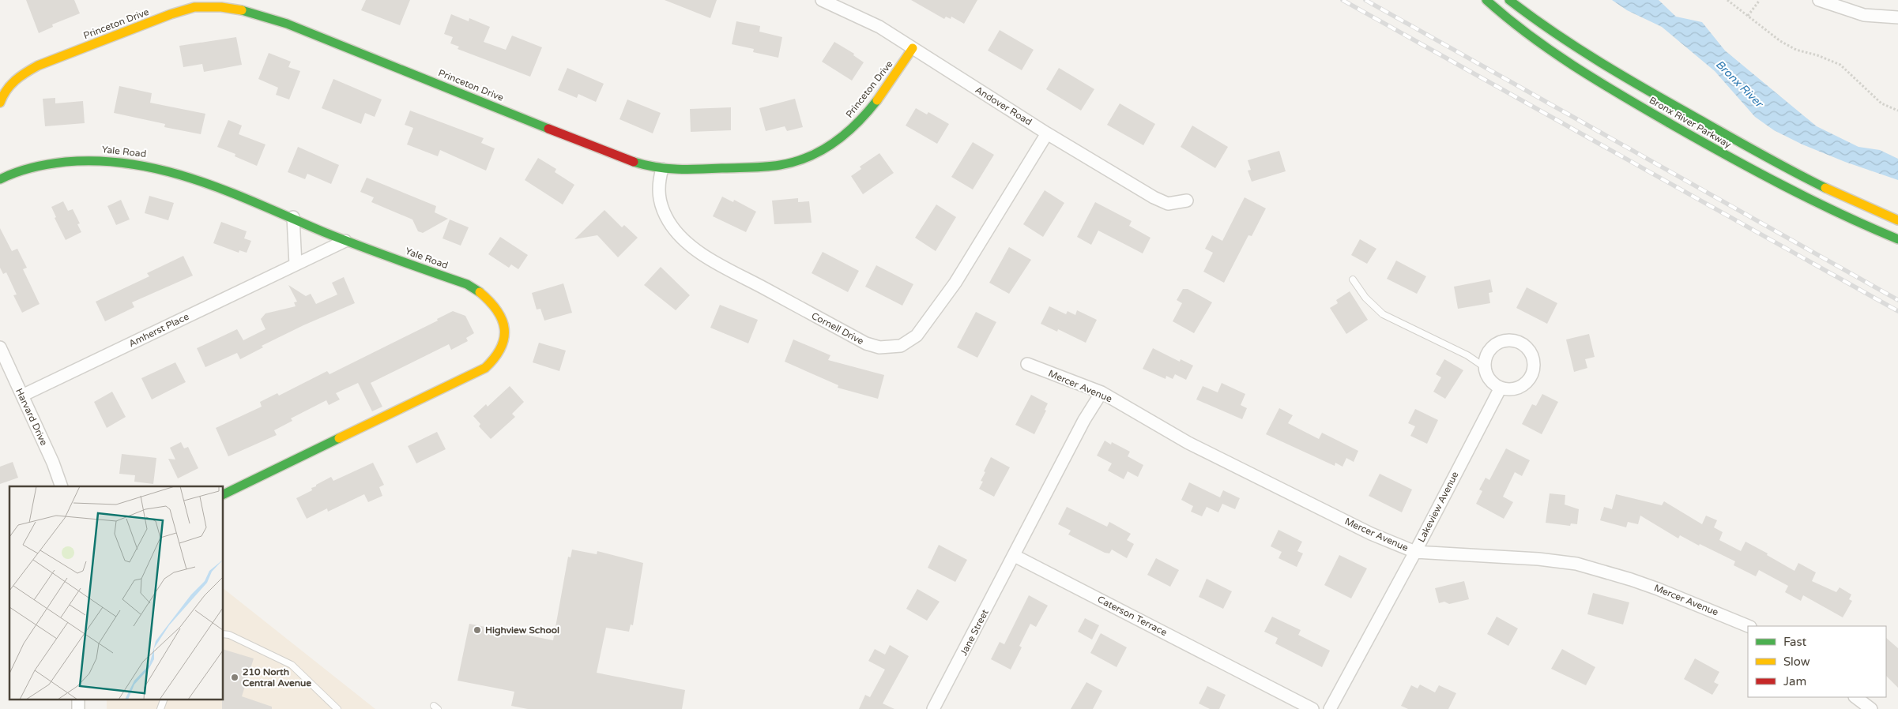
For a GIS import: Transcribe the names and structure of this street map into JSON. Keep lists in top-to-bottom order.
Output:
{
  "streets": {
    "main road": ["Princeton Drive", "Bronx River Parkway", "Yale Road"],
    "street": [
      "Andover Road",
      "Cornell Drive",
      "Amherst Place",
      "Mercer Avenue",
      "Harvard Drive",
      "Lakeview Avenue",
      "Caterson Terrace",
      "Jane Street"
    ]
  },
  "crossings": [
    ["Princeton Drive", "Andover Road"],
    ["Princeton Drive", "Cornell Drive"],
    ["Andover Road", "Cornell Drive"],
    ["Yale Road", "Amherst Place"],
    ["Amherst Place", "Harvard Drive"],
    ["Mercer Avenue", "Lakeview Avenue"],
    ["Caterson Terrace", "Jane Street"]
  ],
  "water": ["Bronx River"],
  "places": ["Highview School", "210 North Central Avenue"],
  "legend": ["Fast", "Slow", "Jam"]
}
